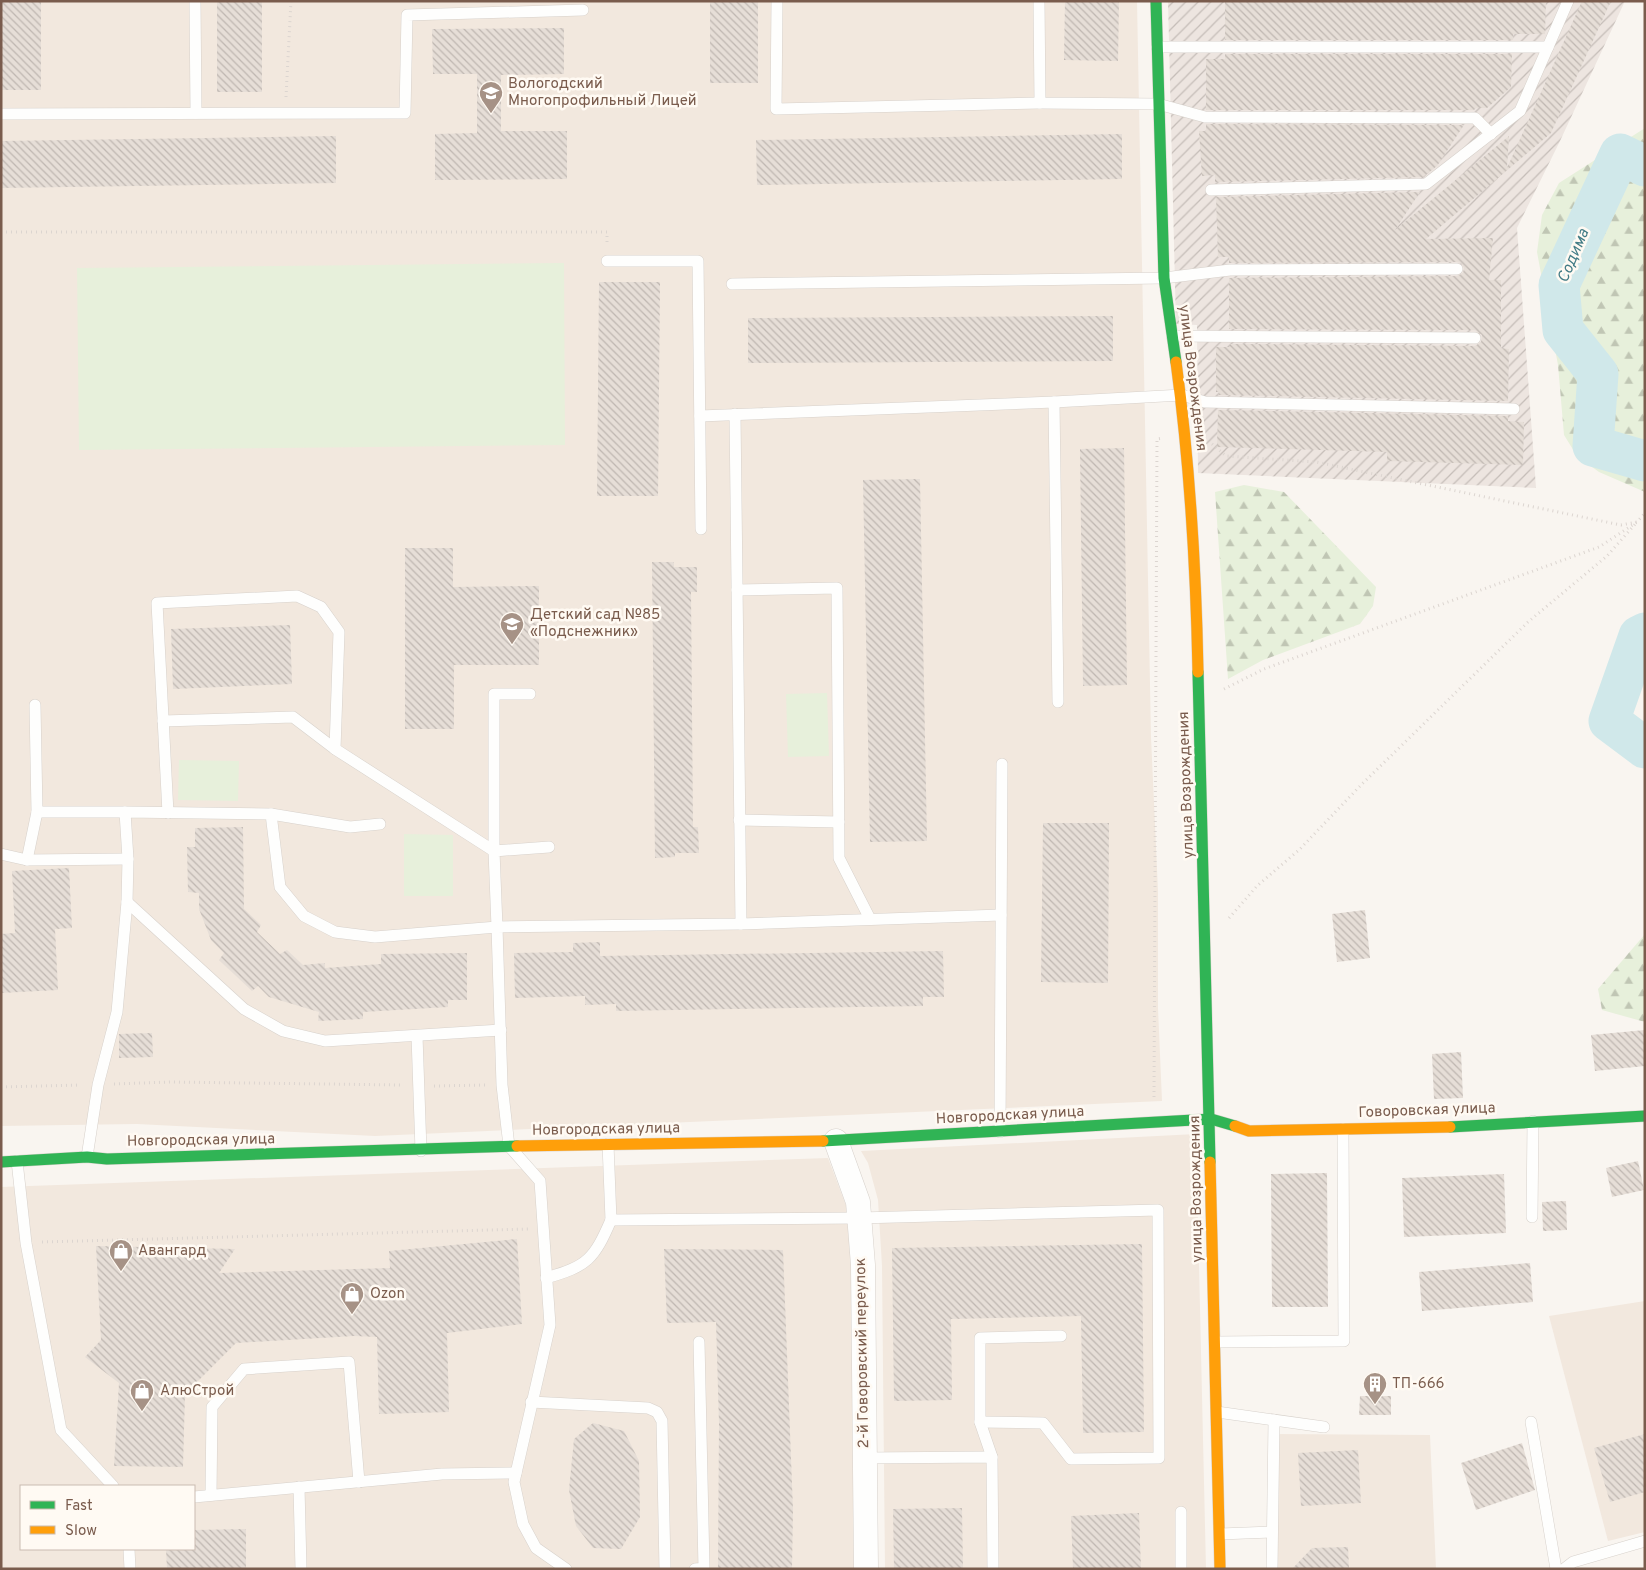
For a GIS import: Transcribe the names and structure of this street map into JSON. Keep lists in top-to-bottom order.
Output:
{
  "streets": {
    "street": [
      "улица Возрождения",
      "Говоровская улица",
      "Новгородская улица",
      "2-й Говоровский переулок"
    ]
  },
  "crossings": [
    ["улица Возрождения", "Говоровская улица"],
    ["улица Возрождения", "Новгородская улица"],
    ["Говоровская улица", "Новгородская улица"],
    ["Новгородская улица", "2-й Говоровский переулок"]
  ],
  "water": ["Содима"],
  "places": {
    "school or university": ["Вологодский Многопрофильный Лицей", "Детский сад №85 «Подснежник»"],
    "shop": ["Авангард", "Ozon", "АлюСтрой"],
    "building": ["ТП-666"]
  },
  "legend": ["Fast", "Slow"]
}
